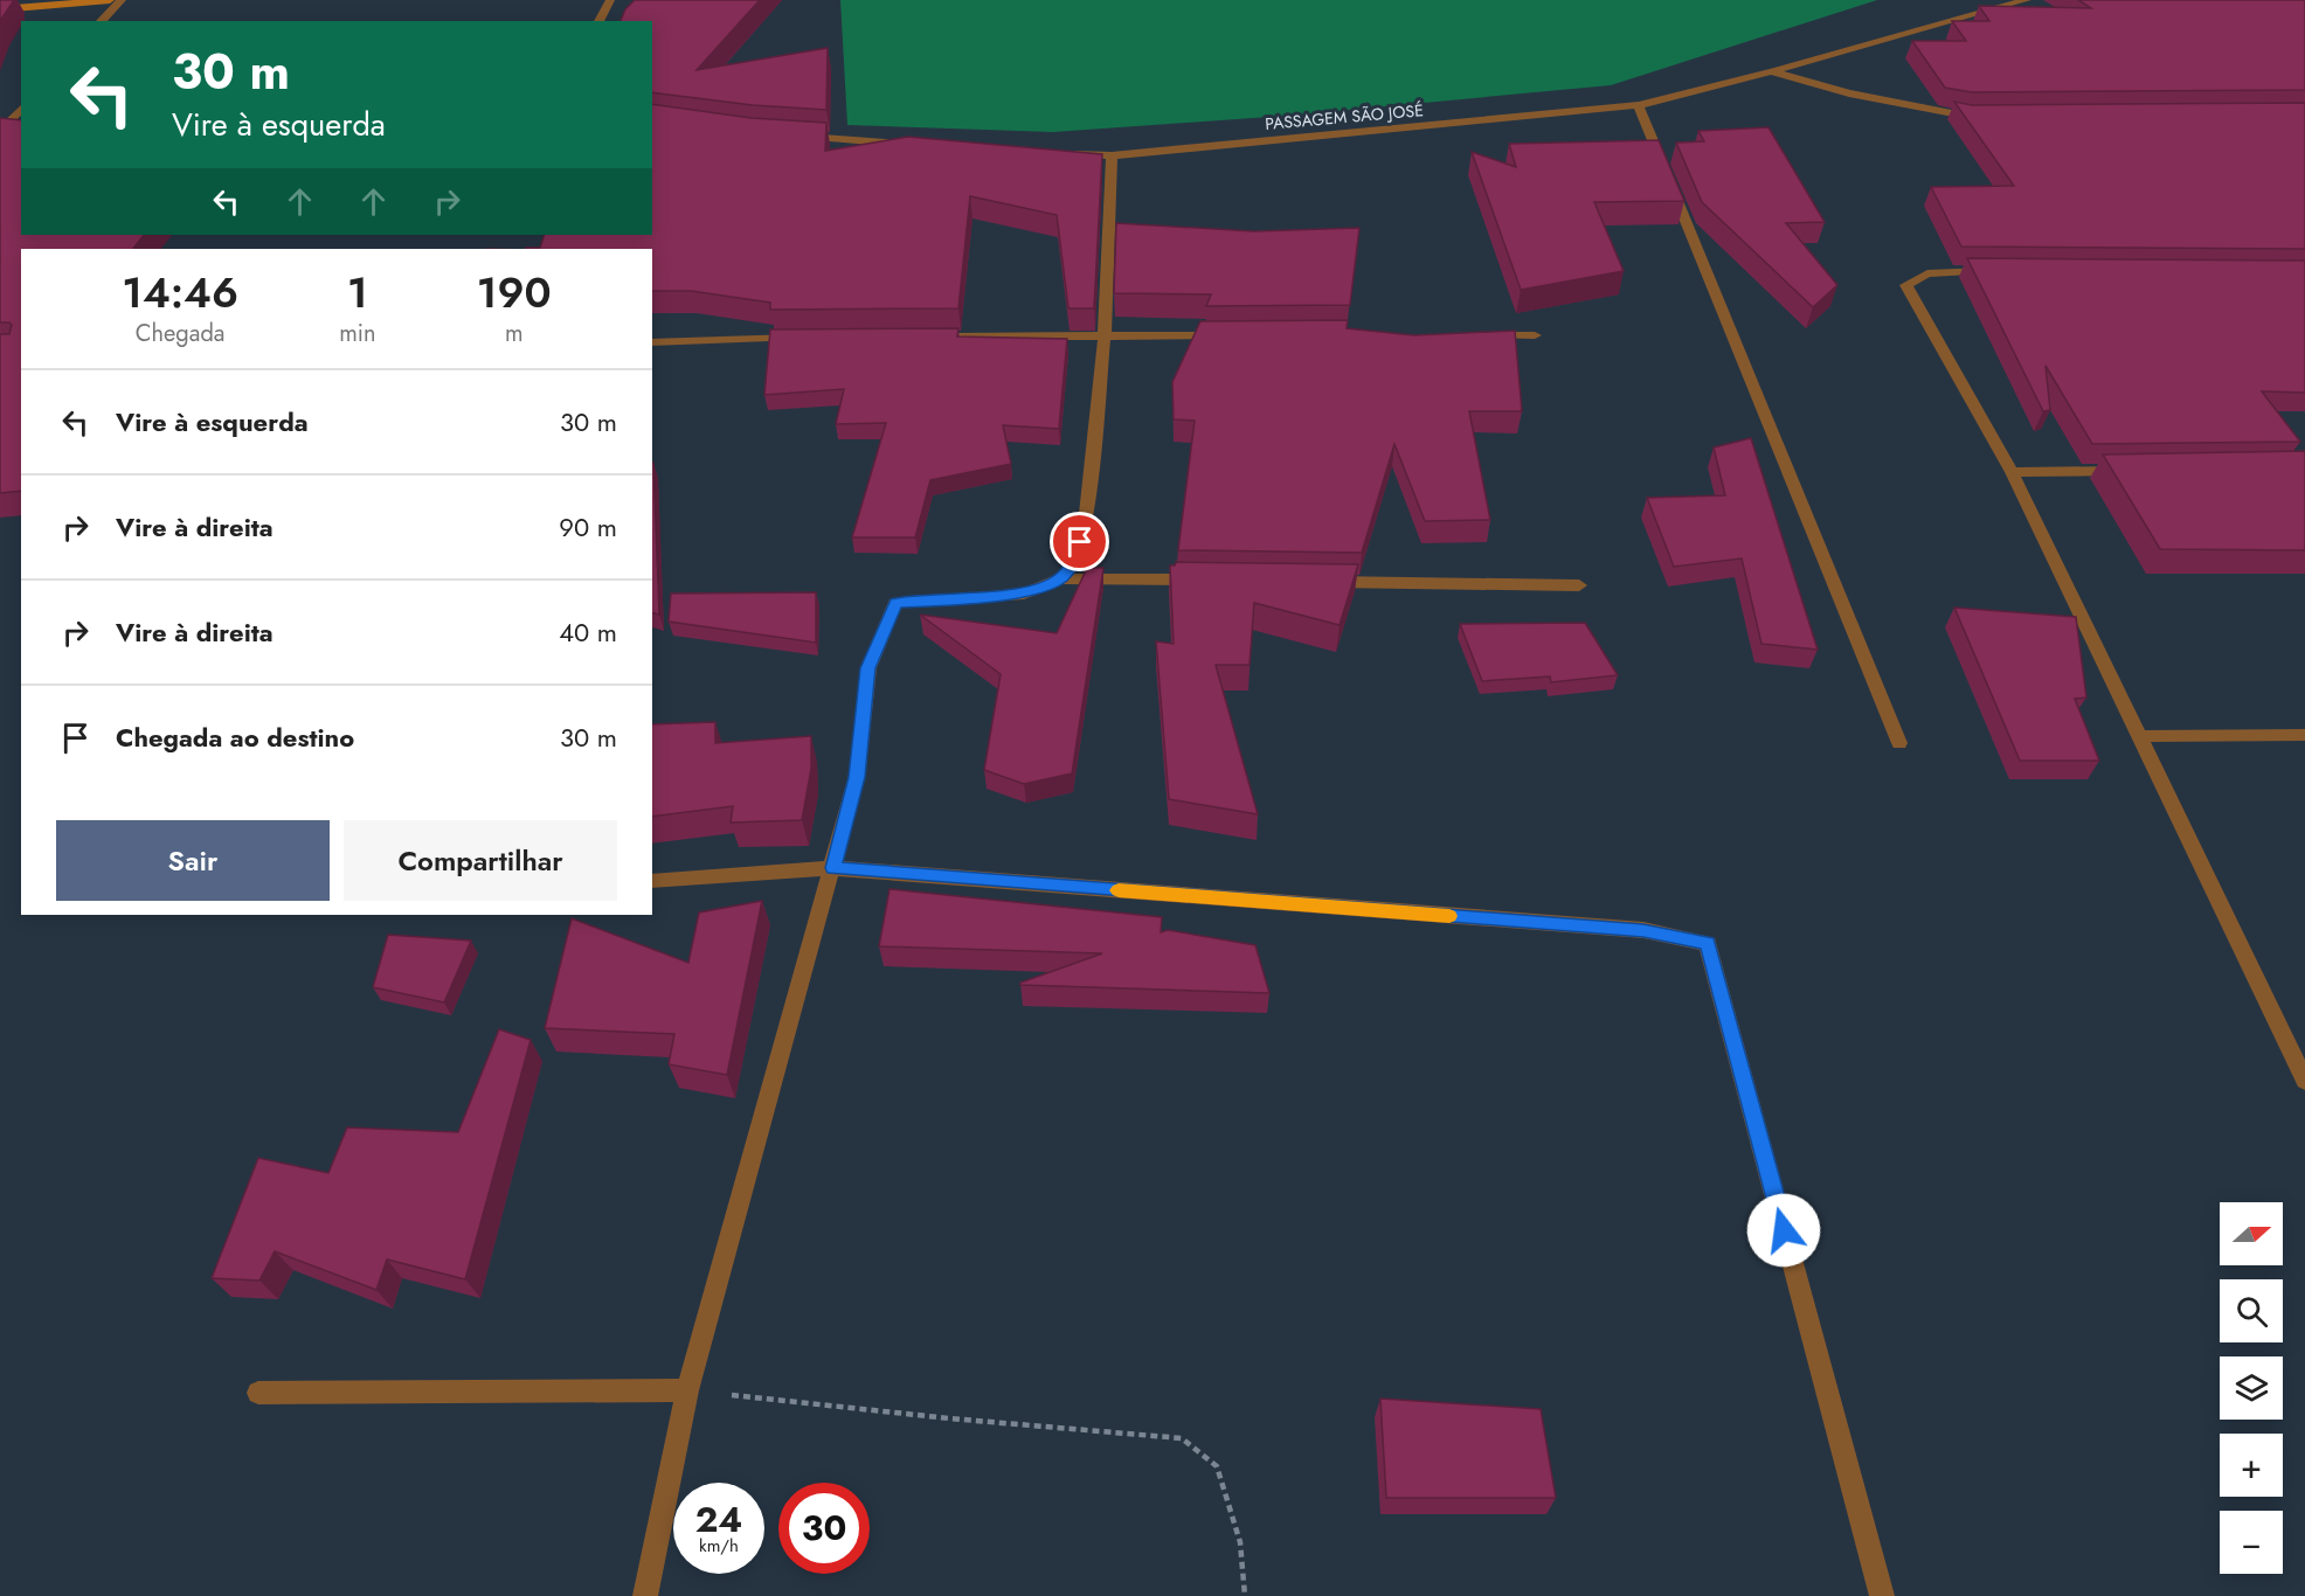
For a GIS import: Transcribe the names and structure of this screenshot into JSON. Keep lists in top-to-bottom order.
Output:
{
  "streets": {
    "street": ["PASSAGEM SÃO JOSÉ"]
  },
  "north": "right",
  "page": {
    "turn": ["30 m", "Vire à esquerda"],
    "eta": [
      "14:46",
      "Chegada",
      "1",
      "min",
      "190",
      "m"
    ],
    "list": [
      {
        "name": "Vire à esquerda",
        "value": "30 m"
      },
      {
        "name": "Vire à direita",
        "value": "90 m"
      },
      {
        "name": "Vire à direita",
        "value": "40 m"
      },
      {
        "name": "Chegada ao destino",
        "value": "30 m"
      }
    ],
    "buttons": ["Sair", "Compartilhar"],
    "map_buttons": ["+", "−"],
    "speed": "24 km/h",
    "limit": "30"
  }
}
